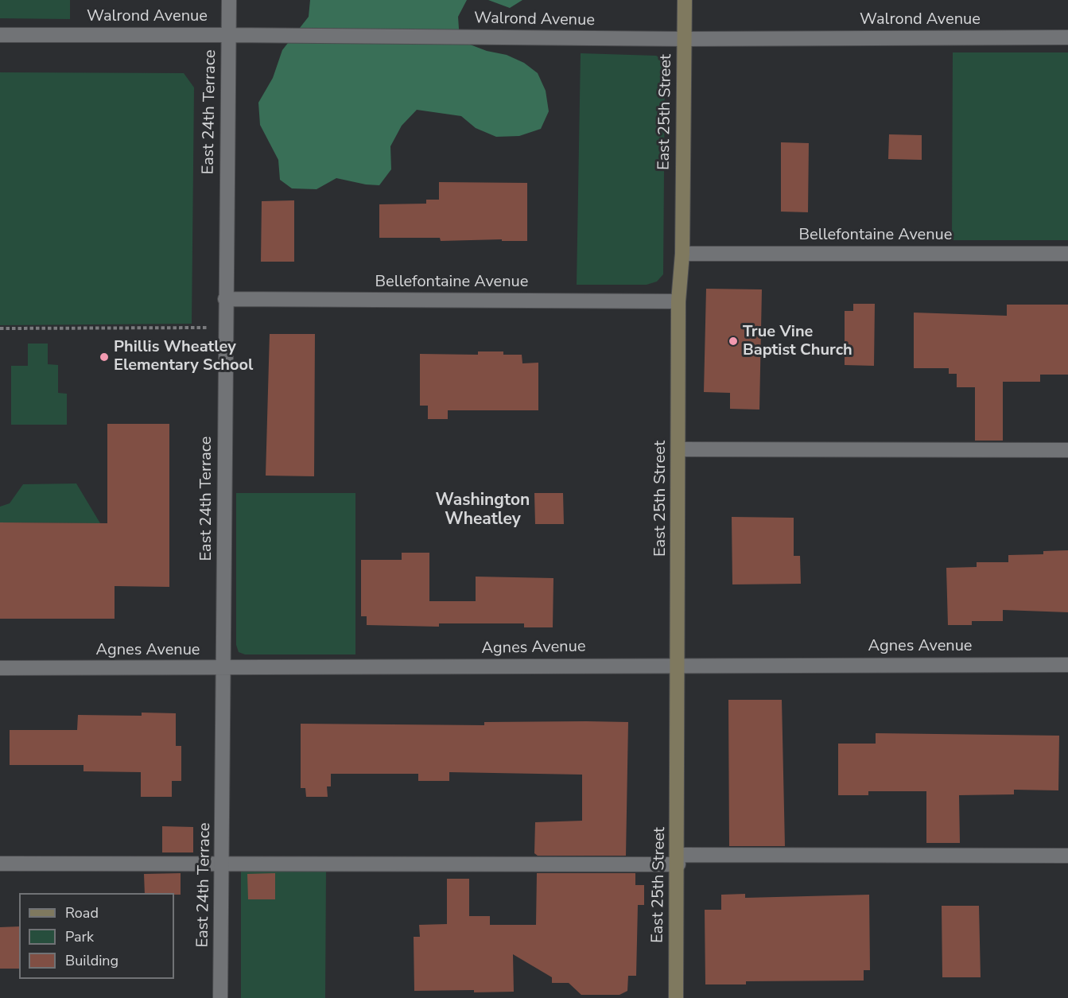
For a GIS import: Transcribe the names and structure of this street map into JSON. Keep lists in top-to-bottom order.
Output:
{
  "streets": {
    "street": [
      "Walrond Avenue",
      "East 24th Terrace",
      "East 25th Street",
      "Bellefontaine Avenue",
      "Agnes Avenue"
    ]
  },
  "crossings": [
    ["Walrond Avenue", "East 24th Terrace"],
    ["Walrond Avenue", "East 25th Street"],
    ["East 24th Terrace", "Bellefontaine Avenue"],
    ["East 24th Terrace", "Agnes Avenue"],
    ["East 25th Street", "Bellefontaine Avenue"],
    ["East 25th Street", "Agnes Avenue"]
  ],
  "districts": ["Washington Wheatley"],
  "places": ["True Vine Baptist Church", "Phillis Wheatley Elementary School"],
  "legend": ["Road", "Park", "Building"]
}
